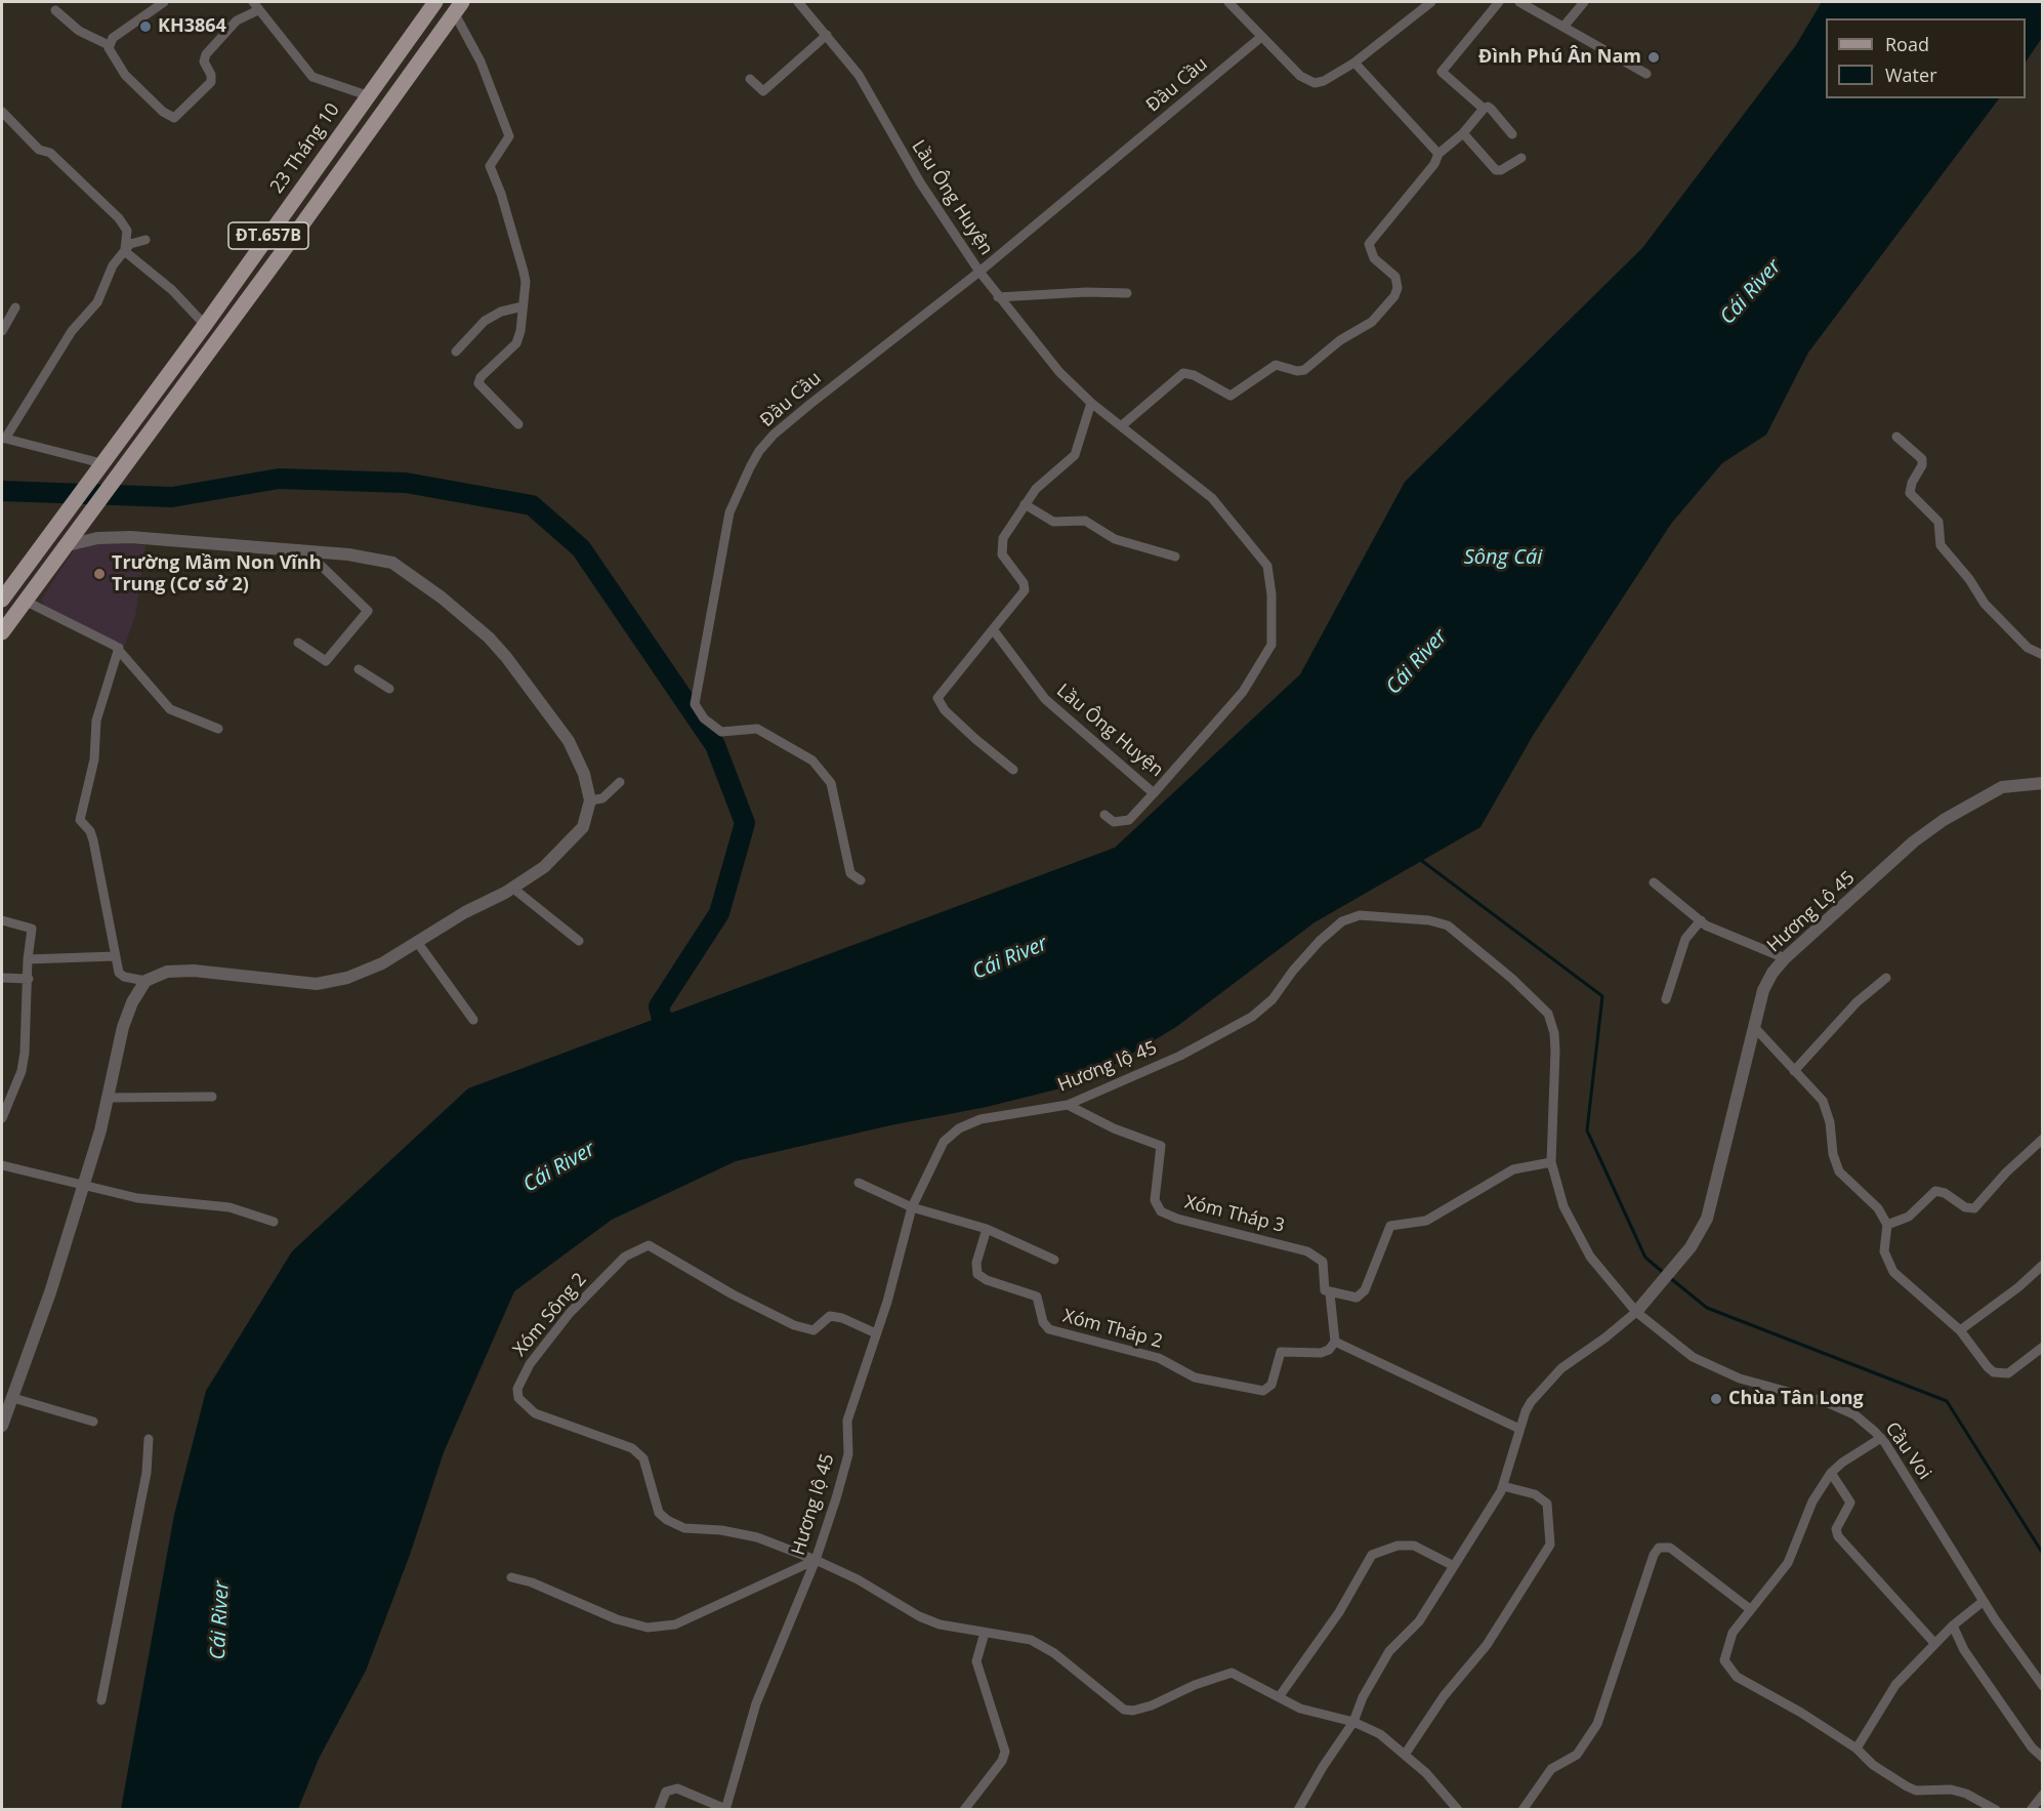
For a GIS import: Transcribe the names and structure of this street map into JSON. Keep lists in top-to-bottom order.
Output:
{
  "streets": {
    "main road": ["23 Tháng 10", "ĐT.657B"],
    "street": [
      "Đầu Cầu",
      "Lầu Ông Huyện",
      "Hương Lộ 45",
      "Hương lộ 45",
      "Xóm Tháp 3",
      "Xóm Sông 2",
      "Xóm Tháp 2",
      "Cầu Voi"
    ]
  },
  "crossings": [
    ["Đầu Cầu", "Lầu Ông Huyện"],
    ["23 Tháng 10", "ĐT.657B"],
    ["Hương Lộ 45", "Hương lộ 45"],
    ["Hương Lộ 45", "Cầu Voi"],
    ["Hương lộ 45", "Xóm Tháp 3"],
    ["Hương lộ 45", "Xóm Sông 2"],
    ["Hương lộ 45", "Cầu Voi"],
    ["Xóm Tháp 3", "Xóm Tháp 2"]
  ],
  "water": ["Cái River", "Sông Cái"],
  "places": [
    "KH3864",
    "Đình Phú Ân Nam",
    "Trường Mầm Non Vĩnh Trung (Cơ sở 2)",
    "Chùa Tân Long"
  ],
  "legend": ["Road", "Water"]
}
